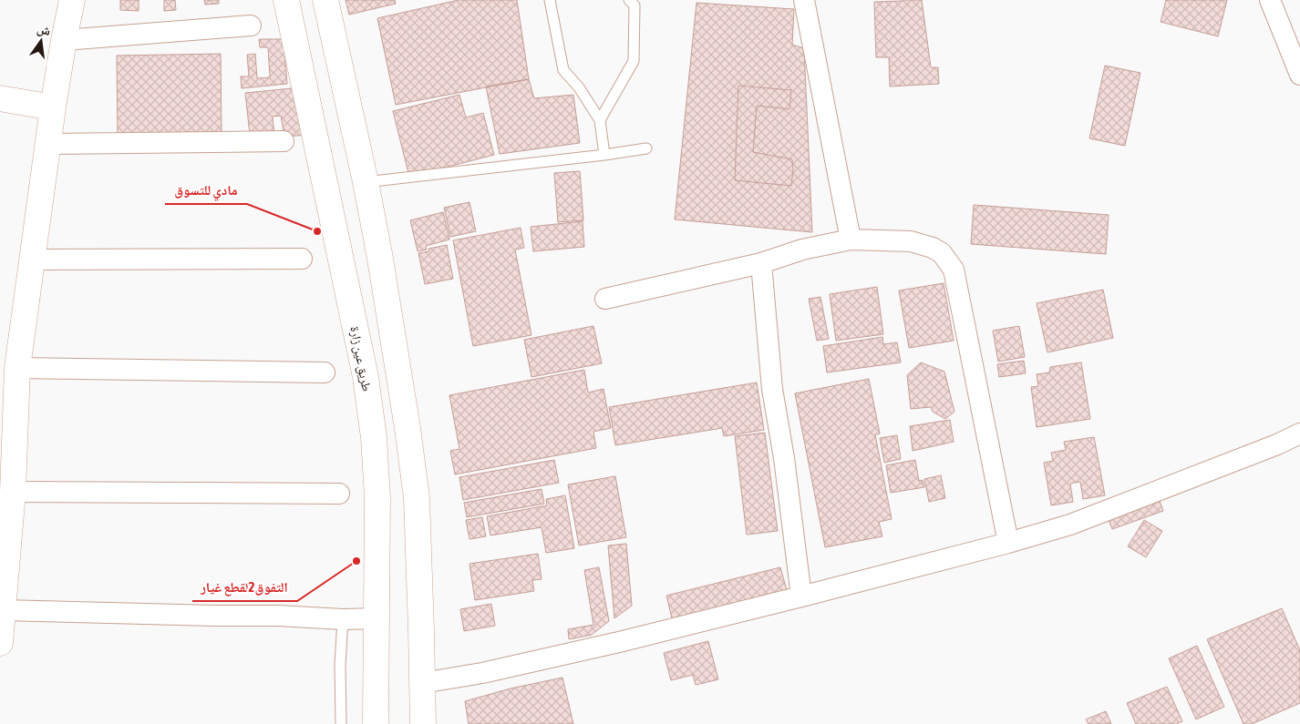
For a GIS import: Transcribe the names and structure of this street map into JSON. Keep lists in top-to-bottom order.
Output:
{
  "streets": {
    "main road": ["طريق عين زارة"]
  },
  "places": ["مادي للتسوق", "التفوق2لقطع غيار"],
  "north": "top"
}
